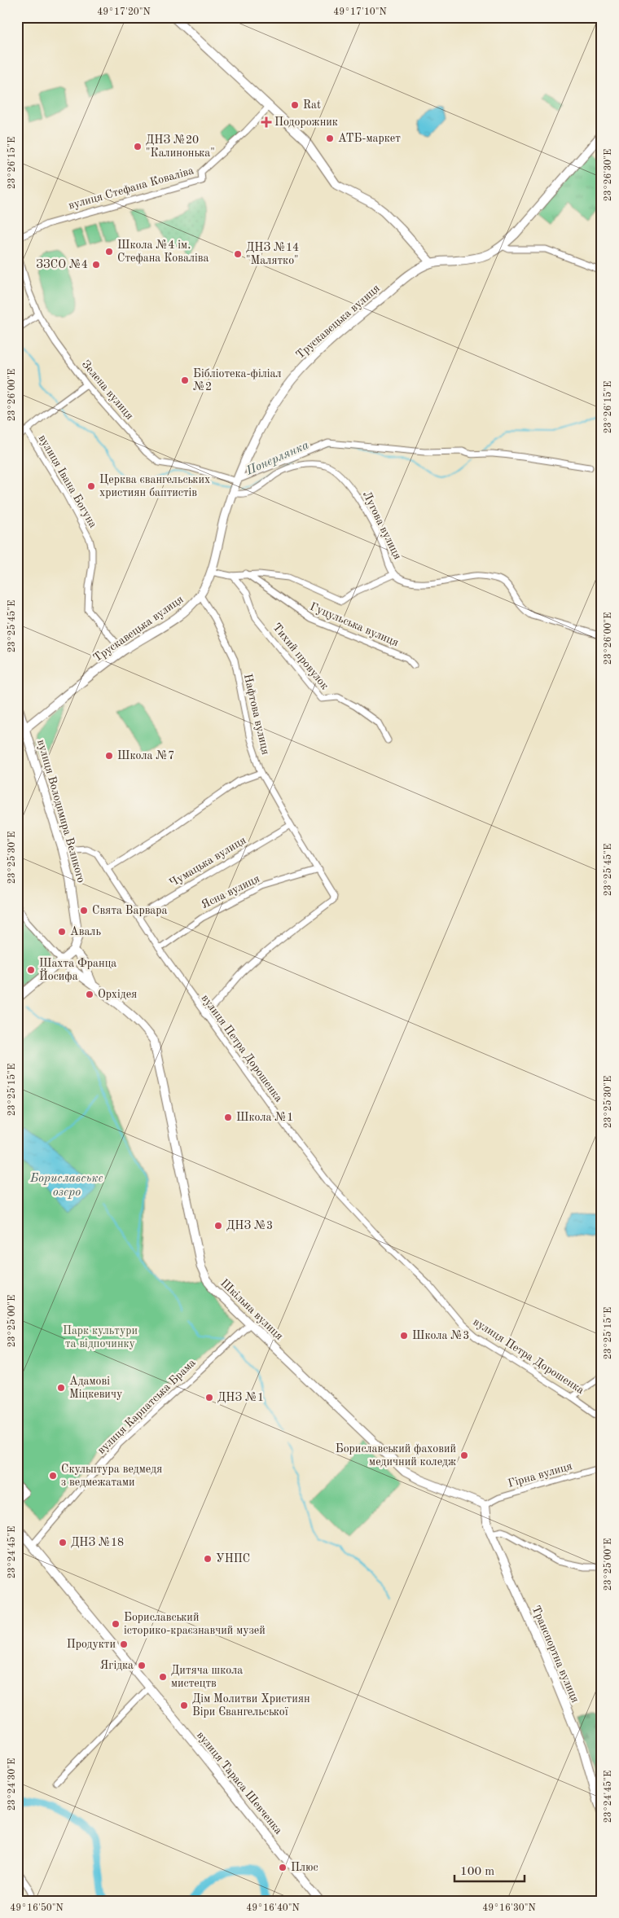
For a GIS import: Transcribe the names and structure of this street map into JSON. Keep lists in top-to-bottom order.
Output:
{
  "streets": {
    "main road": [
      "Трускавецька вулиця",
      "вулиця Володимира Великого",
      "Шкільна вулиця",
      "Транспортна вулиця",
      "вулиця Тараса Шевченка"
    ],
    "street": [
      "вулиця Стефана Коваліва",
      "Зелена вулиця",
      "вулиця Івана Богуна",
      "Лугова вулиця",
      "Гуцульська вулиця",
      "Тихий провулок",
      "Нафтова вулиця",
      "Чумацька вулиця",
      "Ясна вулиця",
      "вулиця Петра Дорошенка",
      "вулиця Карпатська Брама",
      "Гірна вулиця"
    ]
  },
  "crossings": [
    ["Трускавецька вулиця", "Зелена вулиця"],
    ["Трускавецька вулиця", "вулиця Івана Богуна"],
    ["Трускавецька вулиця", "Лугова вулиця"],
    ["Трускавецька вулиця", "Гуцульська вулиця"],
    ["Трускавецька вулиця", "Нафтова вулиця"],
    ["Трускавецька вулиця", "вулиця Володимира Великого"],
    ["Зелена вулиця", "Лугова вулиця"],
    ["Лугова вулиця", "Гуцульська вулиця"],
    ["Гуцульська вулиця", "Тихий провулок"],
    ["Нафтова вулиця", "Чумацька вулиця"],
    ["Нафтова вулиця", "Ясна вулиця"],
    ["Нафтова вулиця", "вулиця Петра Дорошенка"],
    ["вулиця Володимира Великого", "вулиця Петра Дорошенка"],
    ["вулиця Володимира Великого", "Шкільна вулиця"],
    ["Чумацька вулиця", "вулиця Петра Дорошенка"],
    ["Ясна вулиця", "вулиця Петра Дорошенка"],
    ["Шкільна вулиця", "вулиця Карпатська Брама"],
    ["Шкільна вулиця", "Гірна вулиця"],
    ["Шкільна вулиця", "Транспортна вулиця"],
    ["вулиця Карпатська Брама", "вулиця Тараса Шевченка"],
    ["Гірна вулиця", "Транспортна вулиця"]
  ],
  "water": ["Понерлянка", "Бориславське озеро"],
  "parks": ["Парк культури та відпочинку"],
  "places": {
    "other": [
      "Rat",
      "АТБ-маркет",
      "ДНЗ №20 \"Калинонька\"",
      "Школа №4 ім. Стефана Коваліва",
      "ДНЗ №14 \"Малятко\"",
      "ЗЗСО №4",
      "Бібліотека-філіал №2",
      "Церква євангельських християн баптистів",
      "Школа №7",
      "Свята Варвара",
      "Аваль",
      "Шахта Франца Йосифа",
      "Орхідея",
      "Школа №1",
      "ДНЗ №3",
      "Школа №3",
      "Адамові Міцкевичу",
      "ДНЗ №1",
      "Бориславський фаховий медичний коледж",
      "Скульптура ведмедя з ведмежатами",
      "ДНЗ №18",
      "УНПС",
      "Бориславський історико-краєзнавчий музей",
      "Продукти",
      "Ягідка",
      "Дитяча школа мистецтв",
      "Дім Молитви Християн Віри Євангельської",
      "Плюс"
    ],
    "health": ["Подорожник"]
  },
  "scale_bar": "100 m",
  "coordinates": [
    "49°17'20\"N",
    "49°17'10\"N",
    "23°26'15\"E",
    "23°26'30\"E",
    "23°26'00\"E",
    "23°25'45\"E",
    "23°25'30\"E",
    "23°25'15\"E",
    "23°25'00\"E",
    "23°24'45\"E",
    "23°24'30\"E",
    "49°16'50\"N",
    "49°16'40\"N",
    "49°16'30\"N"
  ]
}
